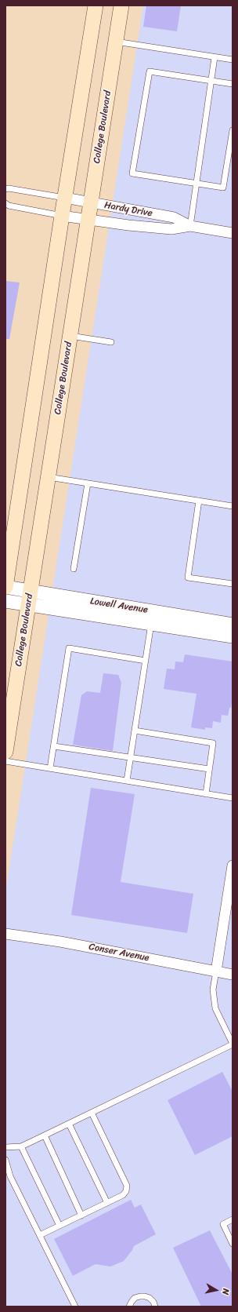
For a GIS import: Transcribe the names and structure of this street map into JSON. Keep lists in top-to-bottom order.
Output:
{
  "streets": {
    "main road": ["College Boulevard"],
    "street": ["Hardy Drive", "Lowell Avenue", "Conser Avenue"]
  },
  "crossings": [
    ["College Boulevard", "Hardy Drive"],
    ["College Boulevard", "Lowell Avenue"]
  ],
  "north": "right"
}
